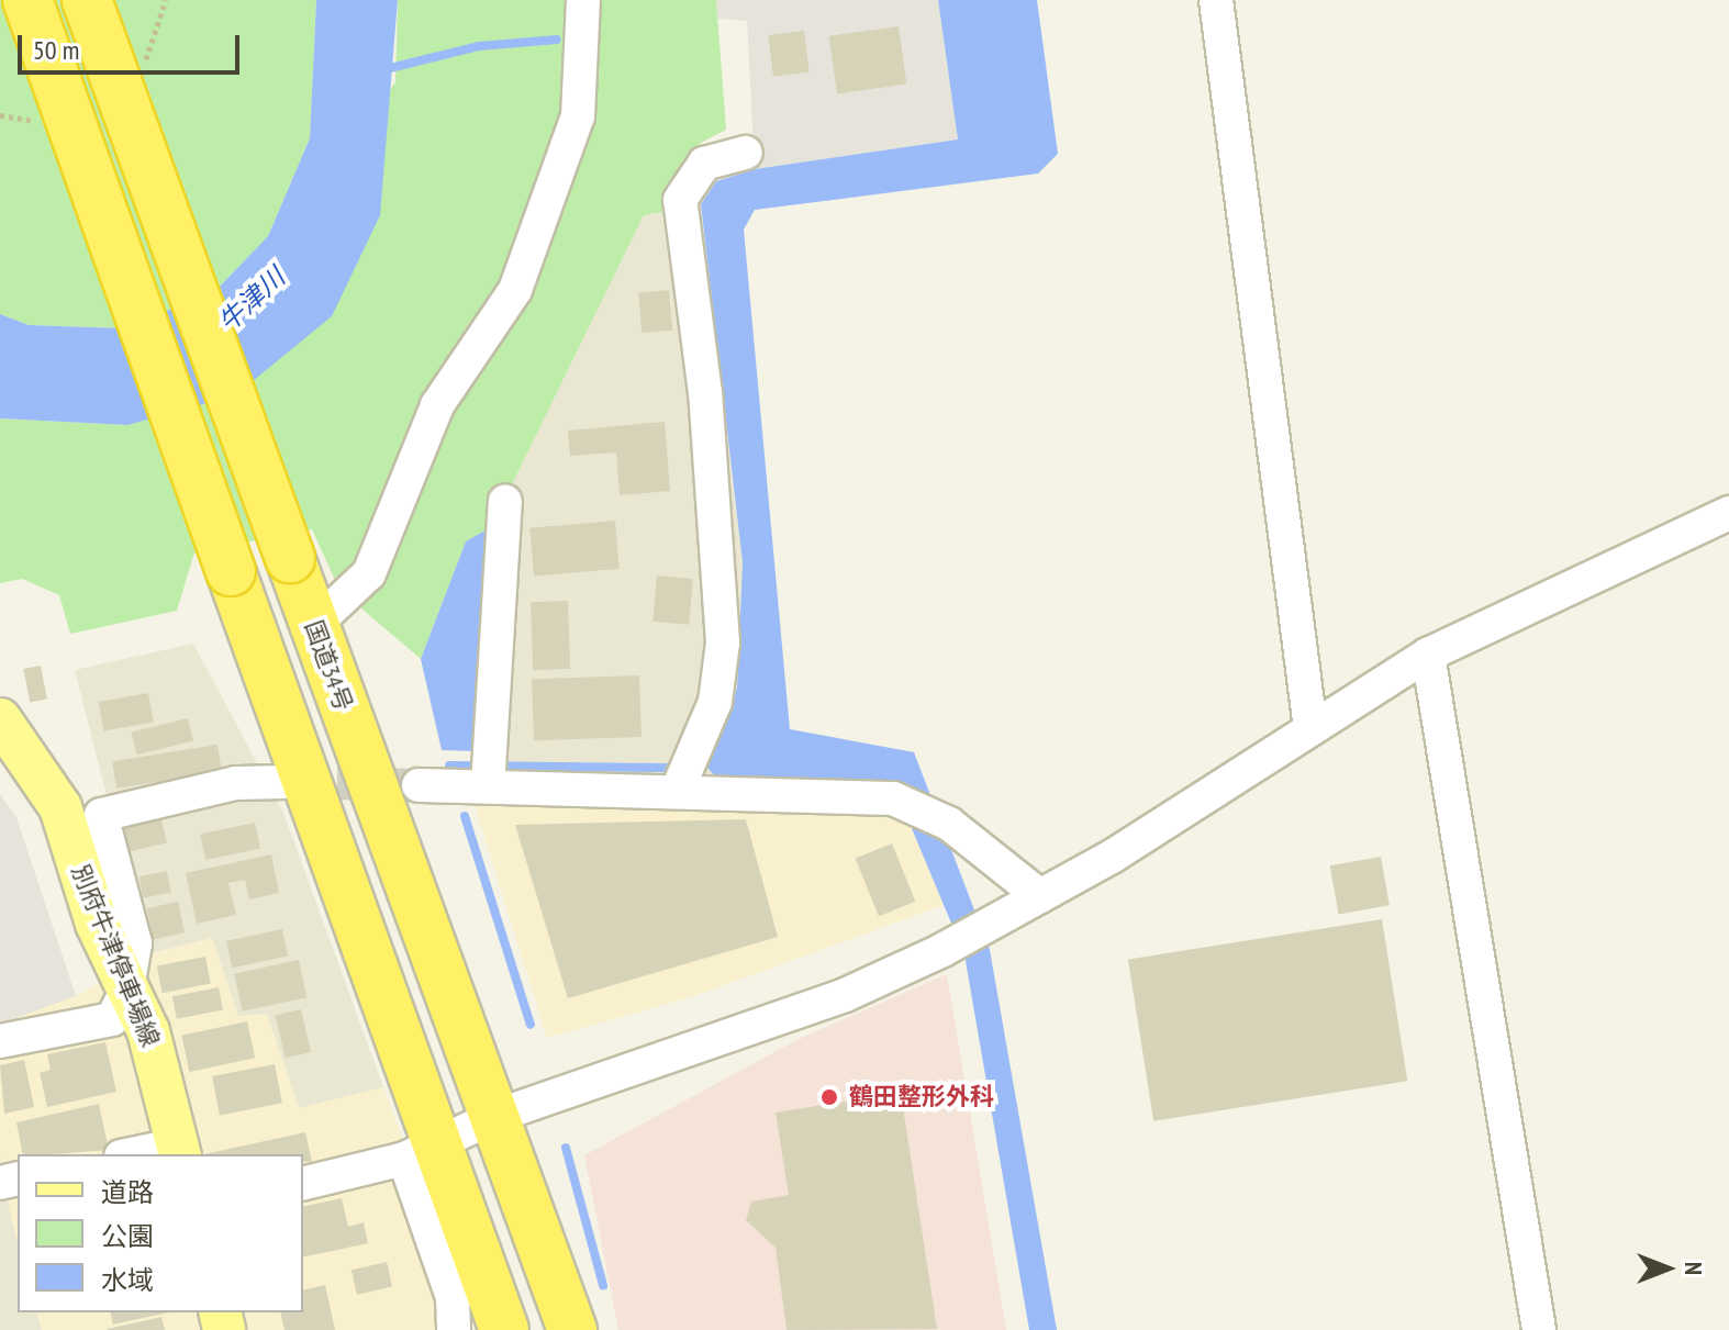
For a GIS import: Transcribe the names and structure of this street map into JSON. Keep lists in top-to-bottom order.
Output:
{
  "streets": {
    "highway": ["国道34号"],
    "main road": ["別府牛津停車場線"]
  },
  "water": ["牛津川"],
  "places": ["鶴田整形外科"],
  "legend": ["道路", "公園", "水域"],
  "scale_bar": "50 m",
  "north": "right"
}
